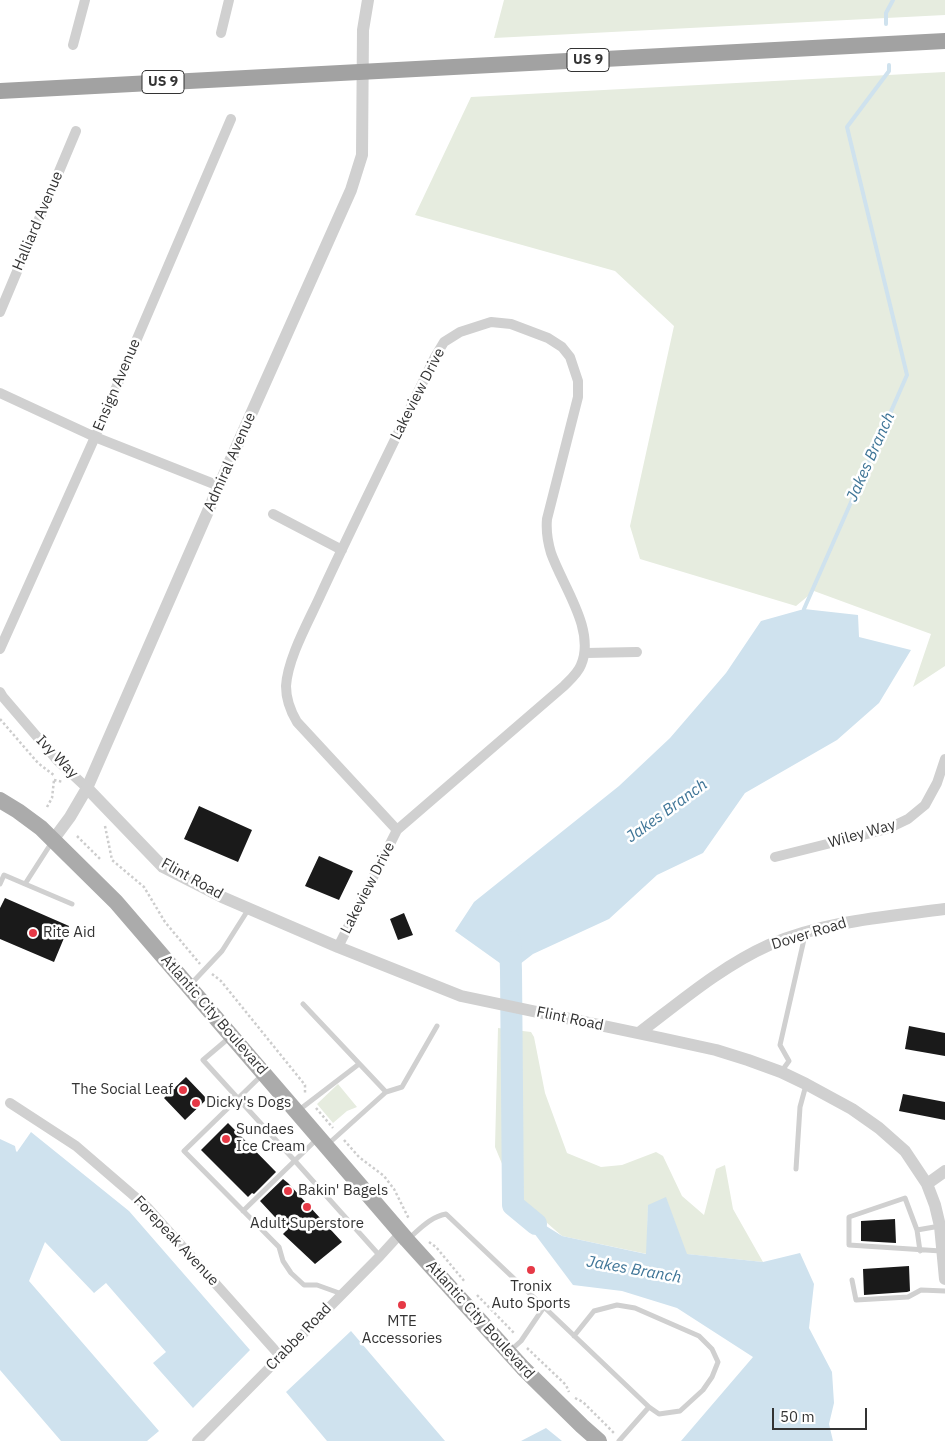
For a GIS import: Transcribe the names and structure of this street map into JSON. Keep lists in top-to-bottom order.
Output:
{
  "streets": {
    "highway": ["US 9"],
    "main road": ["Atlantic City Boulevard"],
    "street": [
      "Halliard Avenue",
      "Ensign Avenue",
      "Lakeview Drive",
      "Admiral Avenue",
      "Ivy Way",
      "Wiley Way",
      "Flint Road",
      "Dover Road",
      "Forepeak Avenue",
      "Crabbe Road"
    ]
  },
  "crossings": [
    ["US 9", "Admiral Avenue"],
    ["Lakeview Drive", "Flint Road"],
    ["Admiral Avenue", "Ivy Way"],
    ["Admiral Avenue", "Atlantic City Boulevard"],
    ["Ivy Way", "Flint Road"],
    ["Flint Road", "Dover Road"],
    ["Atlantic City Boulevard", "Crabbe Road"],
    ["Forepeak Avenue", "Crabbe Road"]
  ],
  "water": ["Jakes Branch"],
  "places": [
    "Rite Aid",
    "The Social Leaf",
    "Dicky's Dogs",
    "Sundaes Ice Cream",
    "Bakin' Bagels",
    "Adult Superstore",
    "Tronix Auto Sports",
    "MTE Accessories"
  ],
  "scale_bar": "50 m"
}
